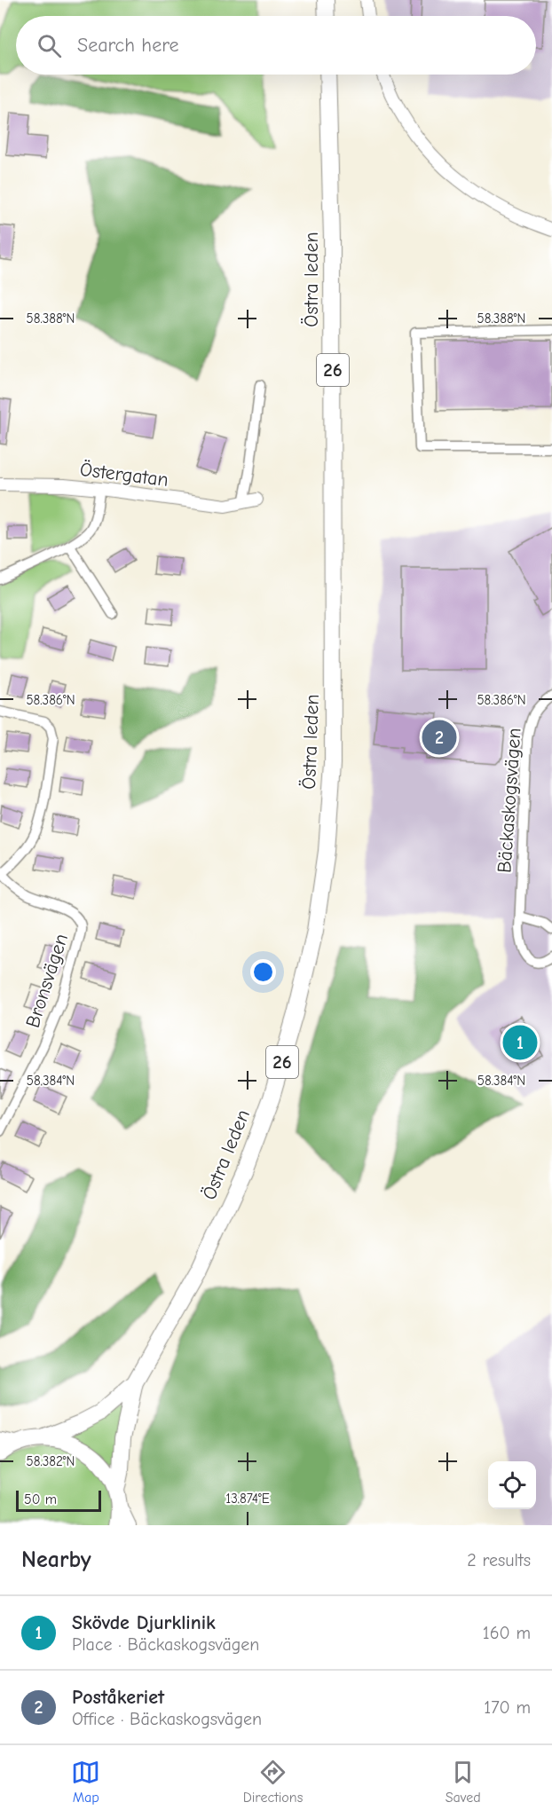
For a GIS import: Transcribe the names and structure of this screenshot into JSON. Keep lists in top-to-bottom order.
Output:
{
  "streets": {
    "highway": ["Östra leden", "26"],
    "street": ["Östergatan", "Bäckaskogsvägen", "Bronsvägen"]
  },
  "crossings": [
    ["Östra leden", "26"]
  ],
  "scale_bar": "50 m",
  "page": {
    "search": "Search here",
    "pins": ["2", "1"],
    "scale": "50 m",
    "heading": ["Nearby", "2 results"],
    "list": [
      {
        "mark": "1",
        "name": "Skövde Djurklinik",
        "note": "Place · Bäckaskogsvägen",
        "value": "160 m"
      },
      {
        "mark": "2",
        "name": "Poståkeriet",
        "note": "Office · Bäckaskogsvägen",
        "value": "170 m"
      }
    ],
    "nav": ["Map", "Directions", "Saved"]
  },
  "coordinates": [
    "58.388°N",
    "58.386°N",
    "58.384°N",
    "58.382°N",
    "13.874°E"
  ]
}
